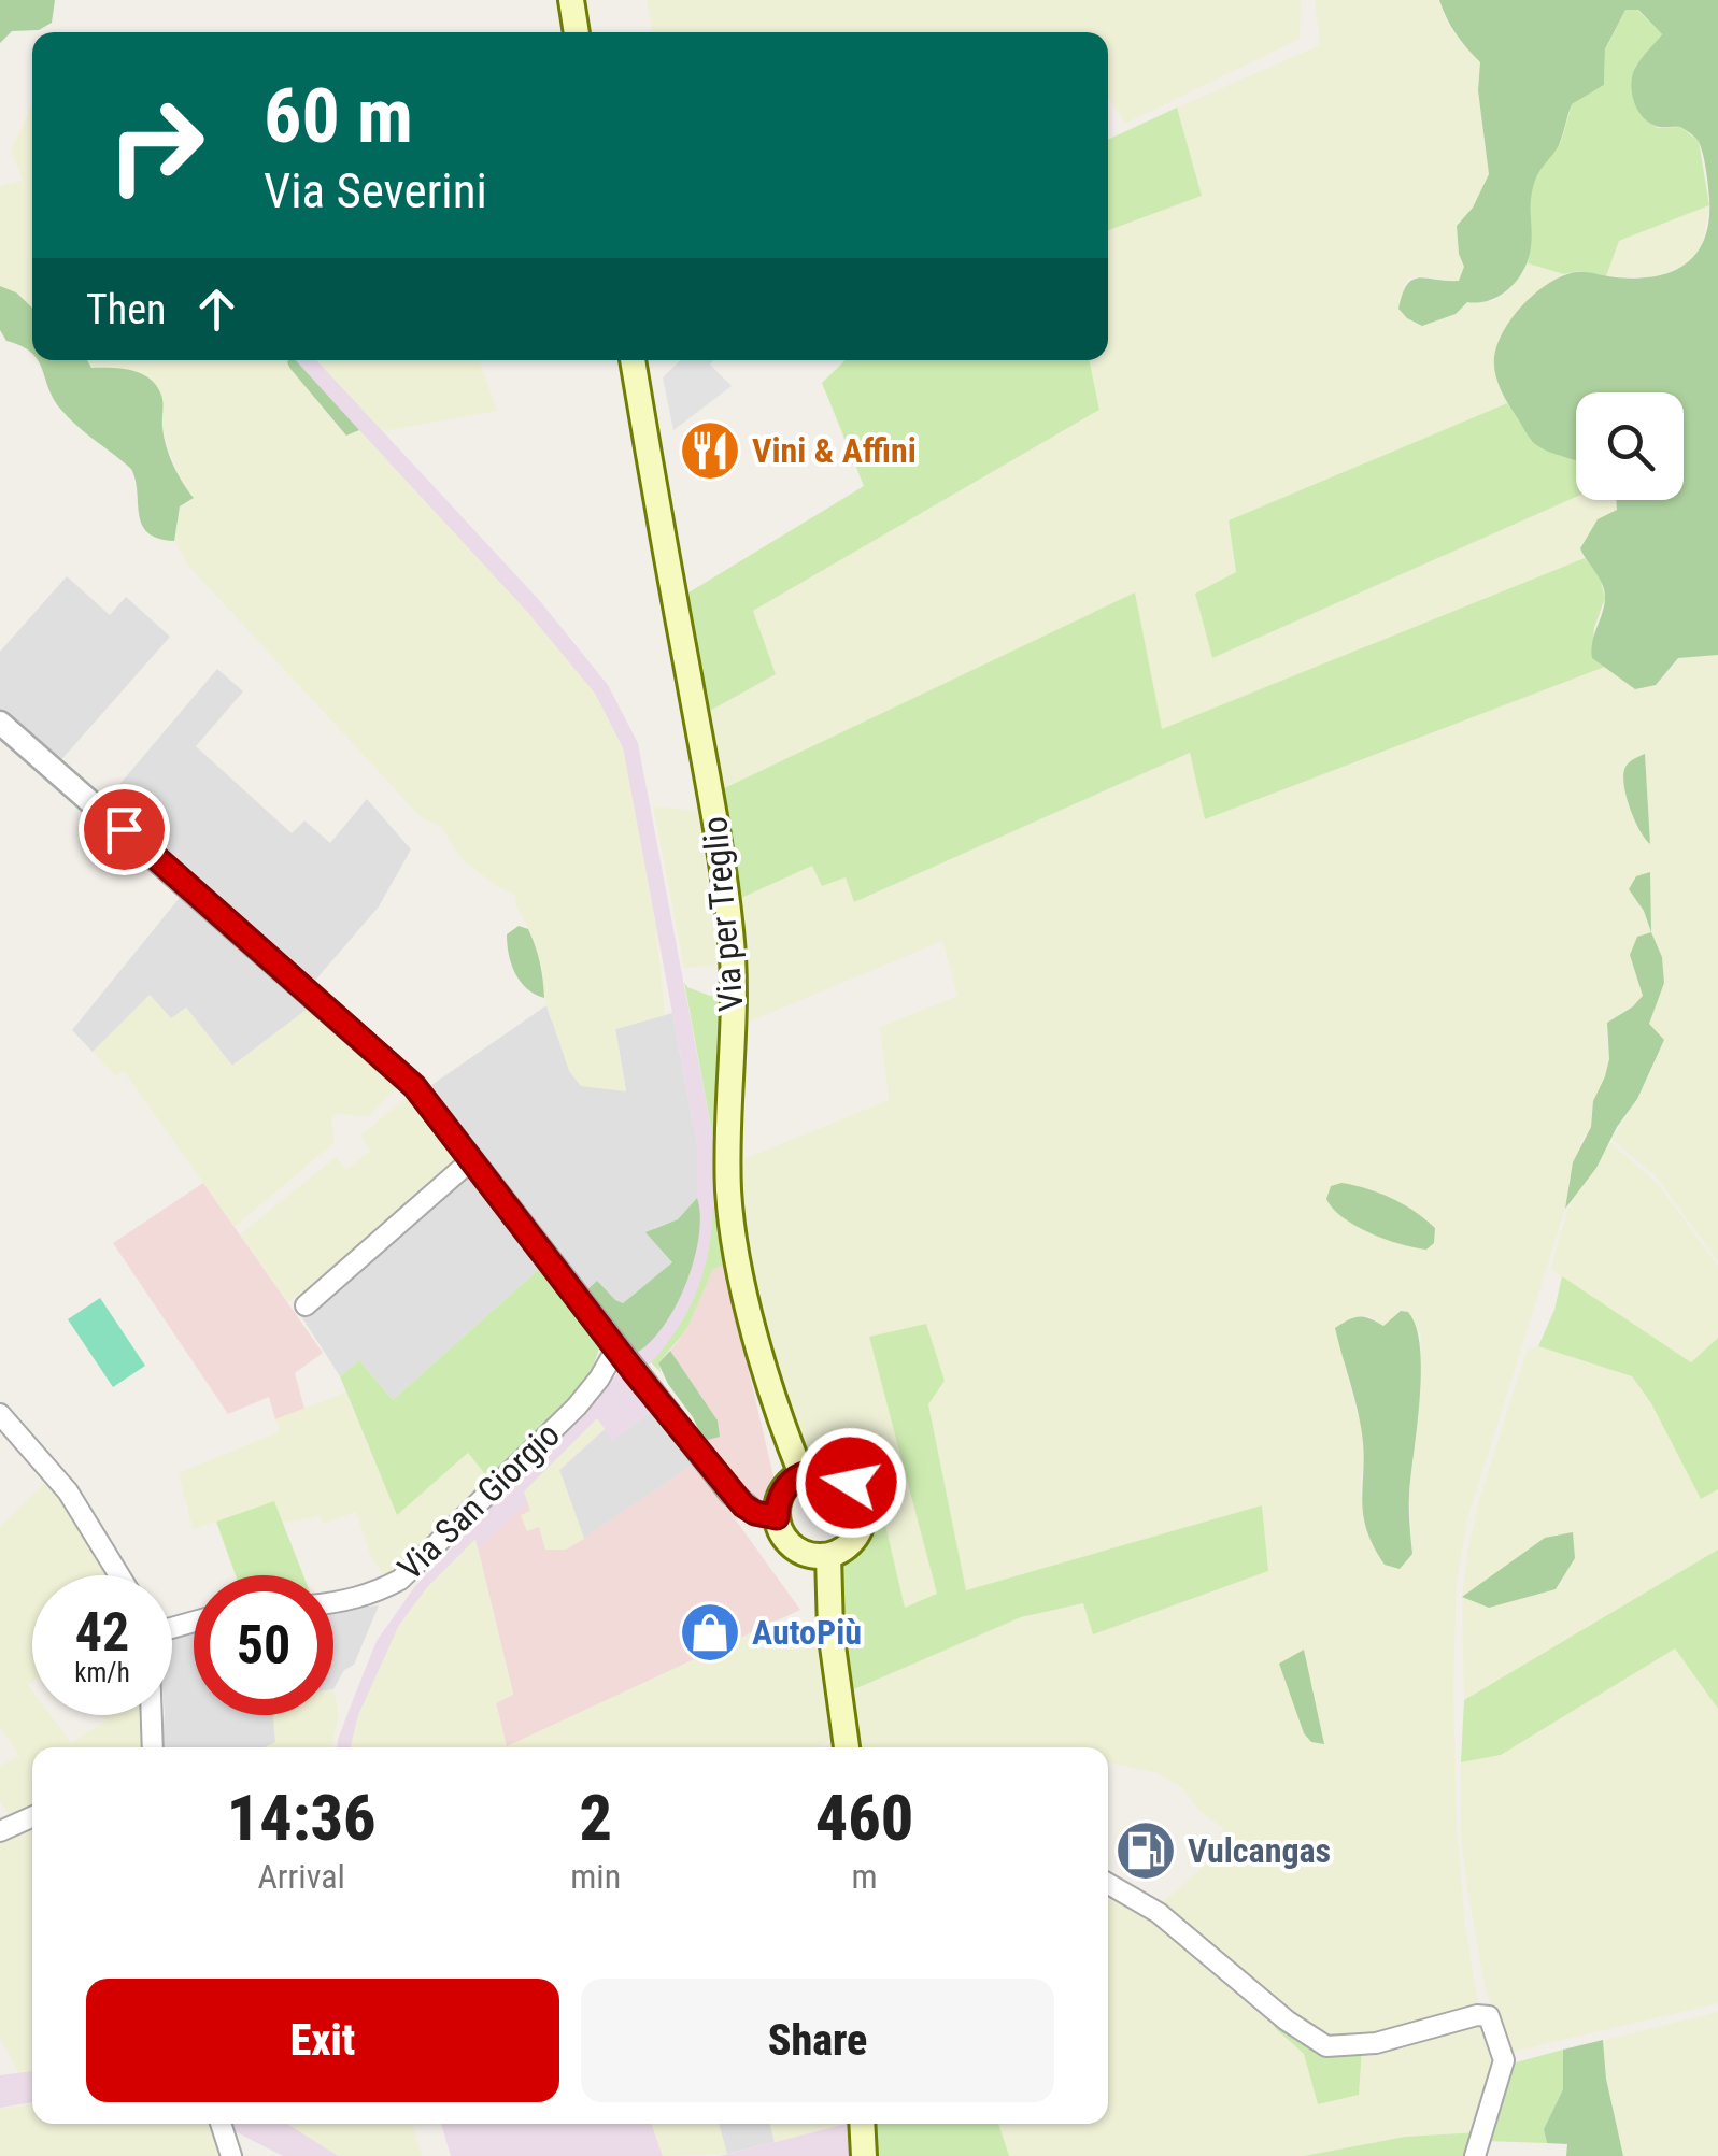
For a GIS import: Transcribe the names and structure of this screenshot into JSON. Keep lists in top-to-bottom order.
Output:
{
  "streets": {
    "main road": ["Via per Treglio"],
    "street": ["Via San Giorgio"]
  },
  "places": {
    "restaurant": ["Vini & Affini"],
    "shop": ["AutoPiù"],
    "fuel station": ["Vulcangas"]
  },
  "page": {
    "turn": ["60 m", "Via Severini"],
    "then": "Then",
    "speed": "42 km/h",
    "limit": "50",
    "eta": [
      "14:36",
      "Arrival",
      "2",
      "min",
      "460",
      "m"
    ],
    "buttons": ["Exit", "Share"]
  }
}
